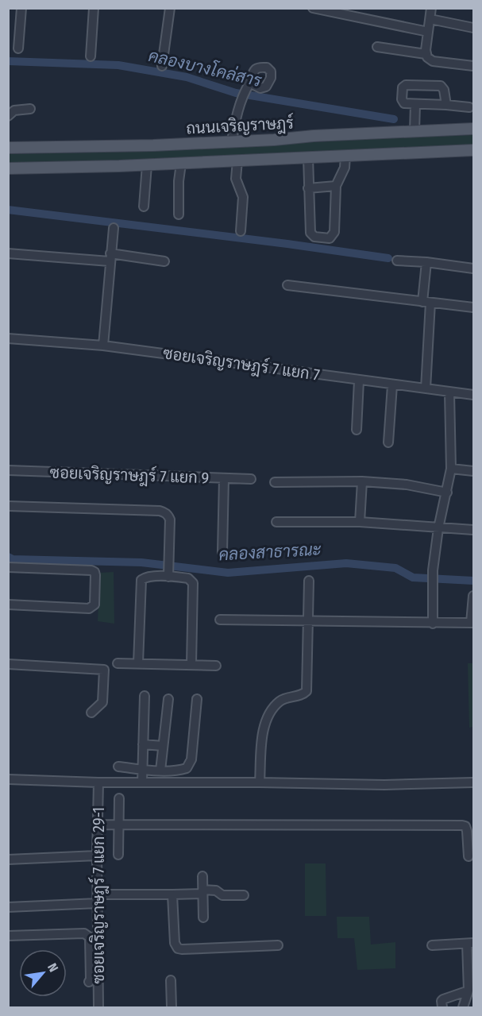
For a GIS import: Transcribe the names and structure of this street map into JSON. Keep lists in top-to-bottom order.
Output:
{
  "streets": {
    "main road": ["ถนนเจริญราษฎร์"],
    "street": ["ซอยเจริญราษฎร์ 7 แยก 7", "ซอยเจริญราษฎร์ 7 แยก 9", "ซอยเจริญราษฎร์ 7 แยก 29-1"]
  },
  "water": ["คลองบางโคล่สาร", "คลองสาธารณะ"],
  "north": "top right"
}
